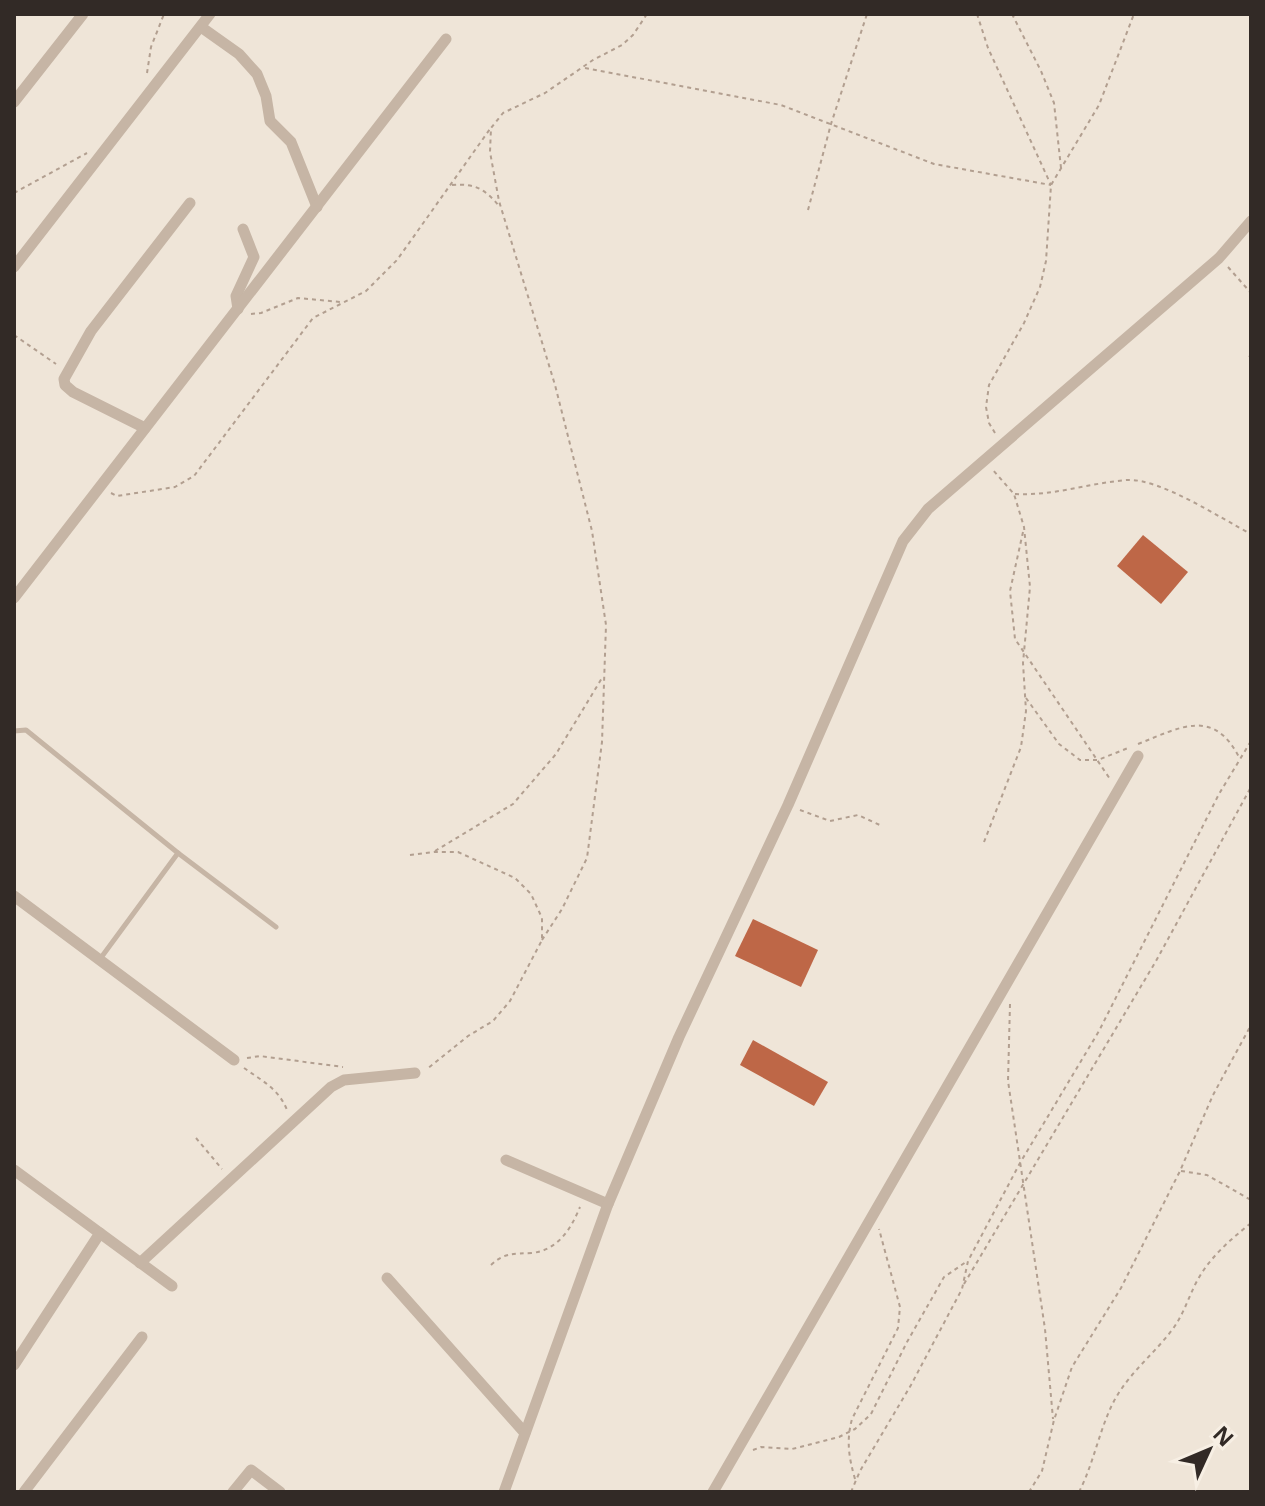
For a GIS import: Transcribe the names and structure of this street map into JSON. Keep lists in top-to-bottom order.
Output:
{
  "north": "top right"
}
